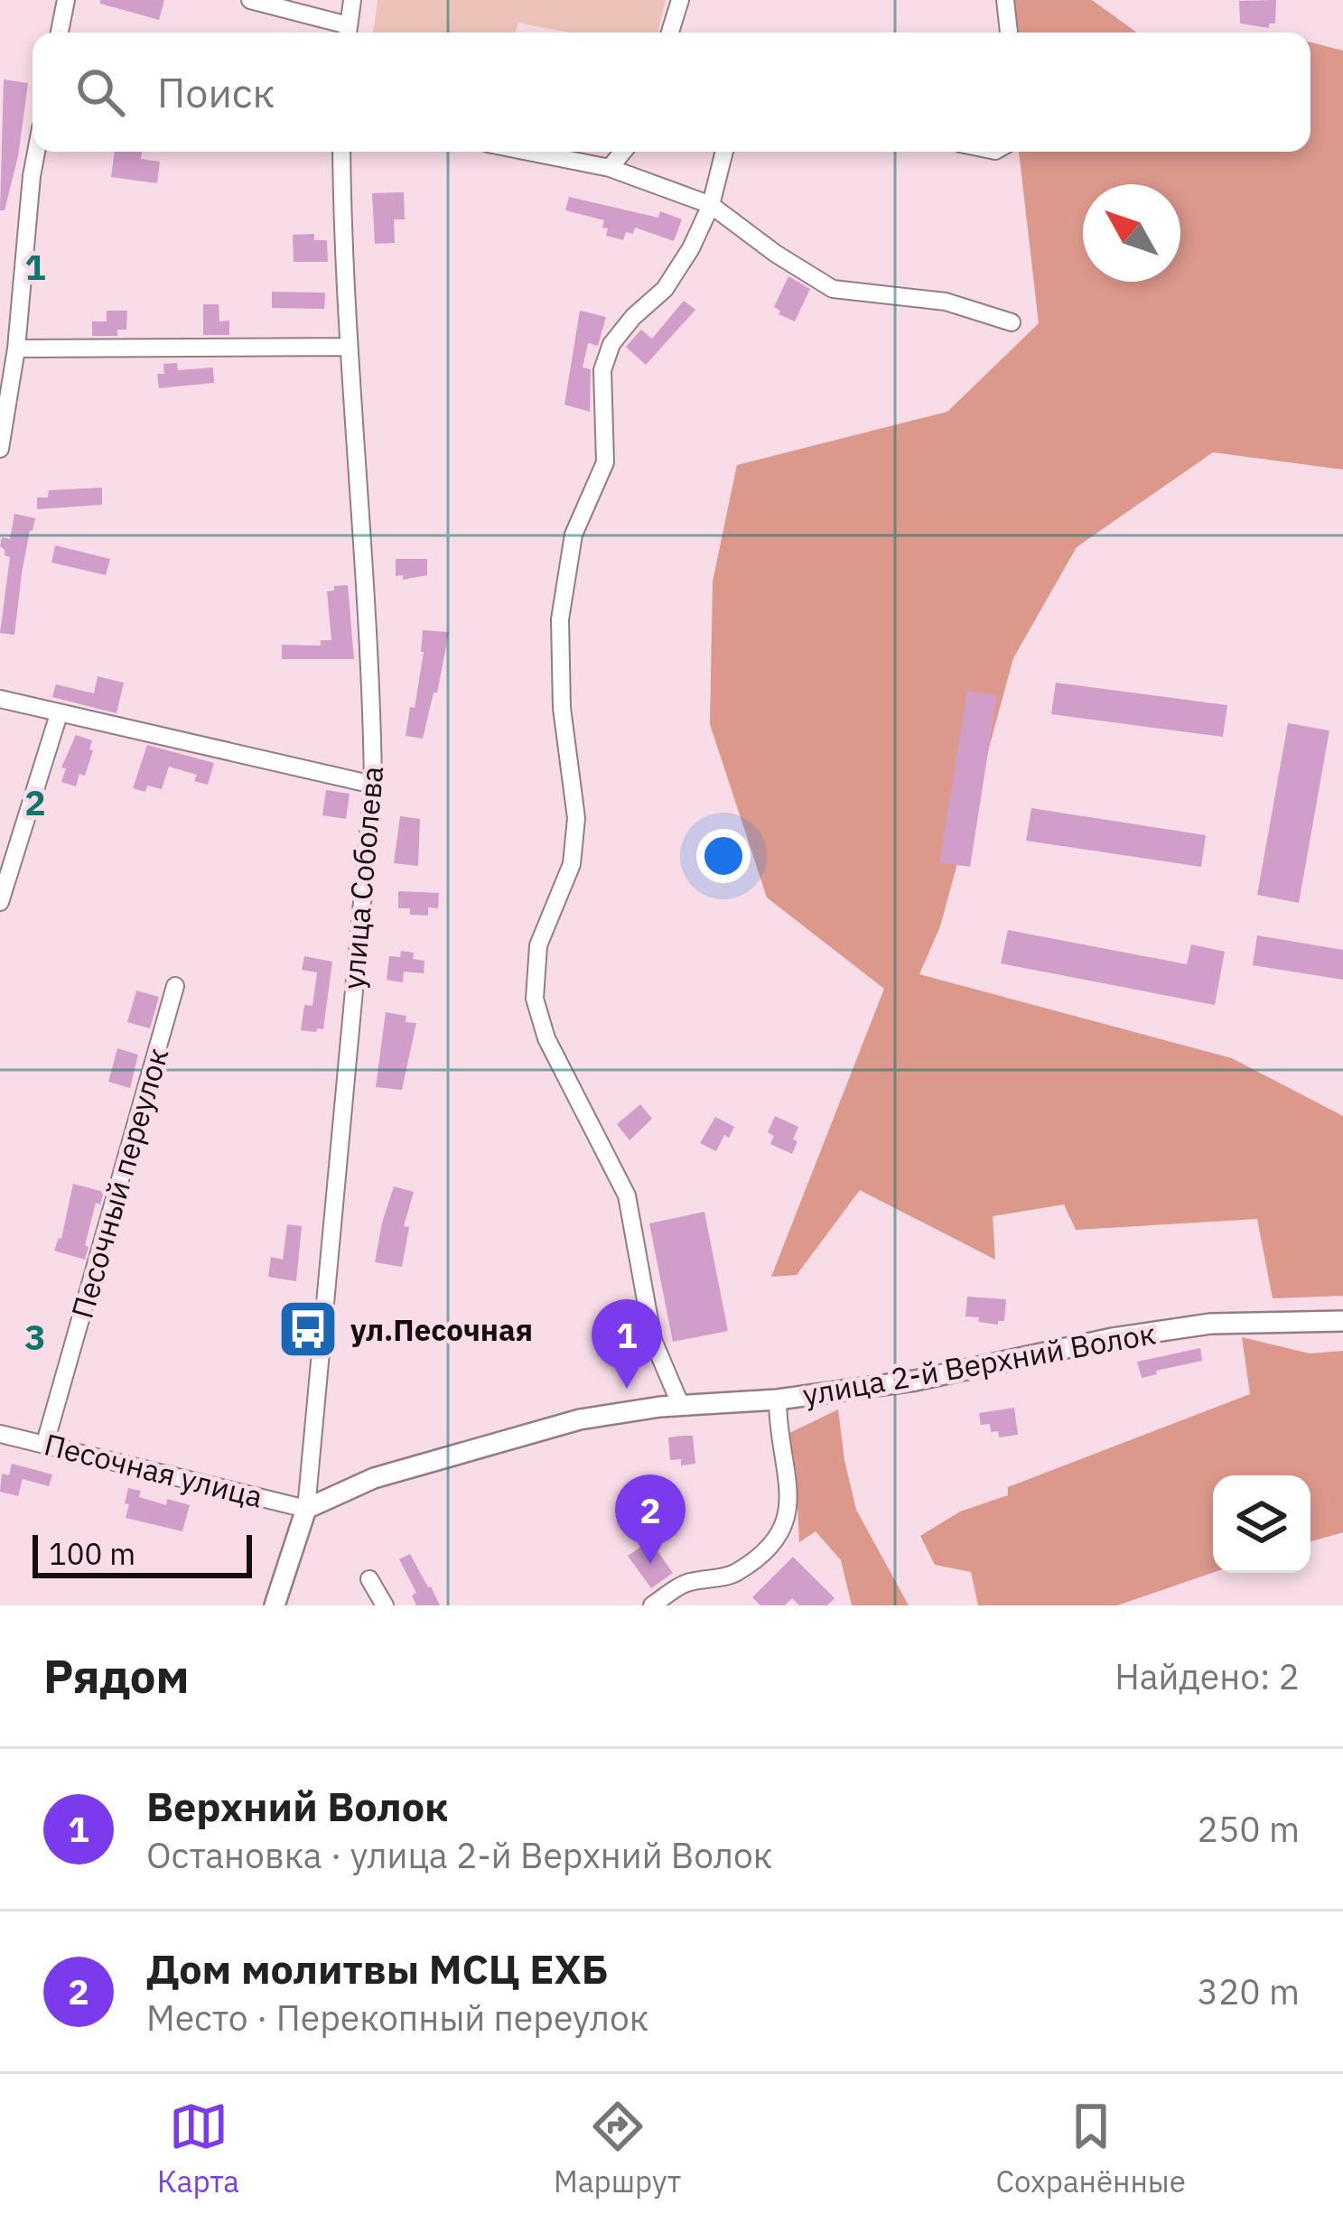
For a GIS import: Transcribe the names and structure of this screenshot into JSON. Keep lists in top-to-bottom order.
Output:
{
  "streets": {
    "main road": ["улица Соболева", "улица 2-й Верхний Волок"],
    "street": ["Песочный переулок", "Песочная улица"]
  },
  "crossings": [
    ["улица Соболева", "улица 2-й Верхний Волок"],
    ["улица Соболева", "Песочная улица"],
    ["Песочный переулок", "Песочная улица"],
    ["улица 2-й Верхний Волок", "Песочная улица"]
  ],
  "places": {
    "bus stop": ["ул.Песочная"]
  },
  "scale_bar": "100 m",
  "north": "top left",
  "page": {
    "search": "Поиск",
    "pins": ["1", "2"],
    "scale": "100 m",
    "heading": ["Рядом", "Найдено: 2"],
    "list": [
      {
        "mark": "1",
        "name": "Верхний Волок",
        "note": "Остановка · улица 2-й Верхний Волок",
        "value": "250 m"
      },
      {
        "mark": "2",
        "name": "Дом молитвы МСЦ ЕХБ",
        "note": "Место · Перекопный переулок",
        "value": "320 m"
      }
    ],
    "nav": ["Карта", "Маршрут", "Сохранённые"]
  },
  "grid": {
    "rows": ["1", "2", "3"]
  }
}
